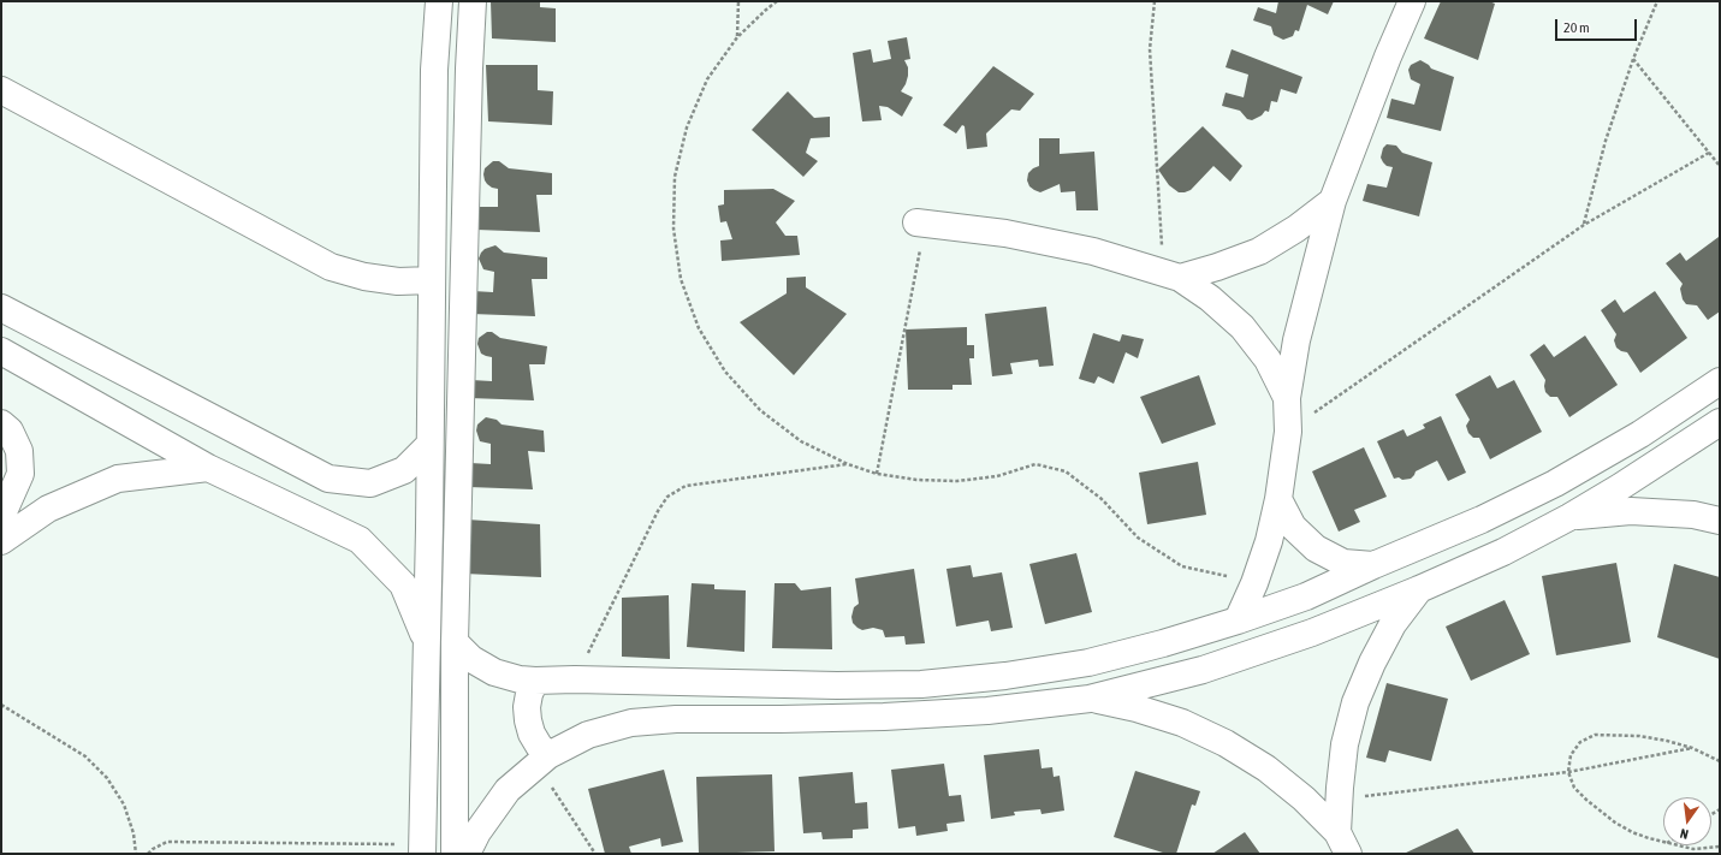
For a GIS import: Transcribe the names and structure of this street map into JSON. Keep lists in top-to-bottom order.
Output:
{
  "scale_bar": "20 m",
  "north": "bottom"
}
